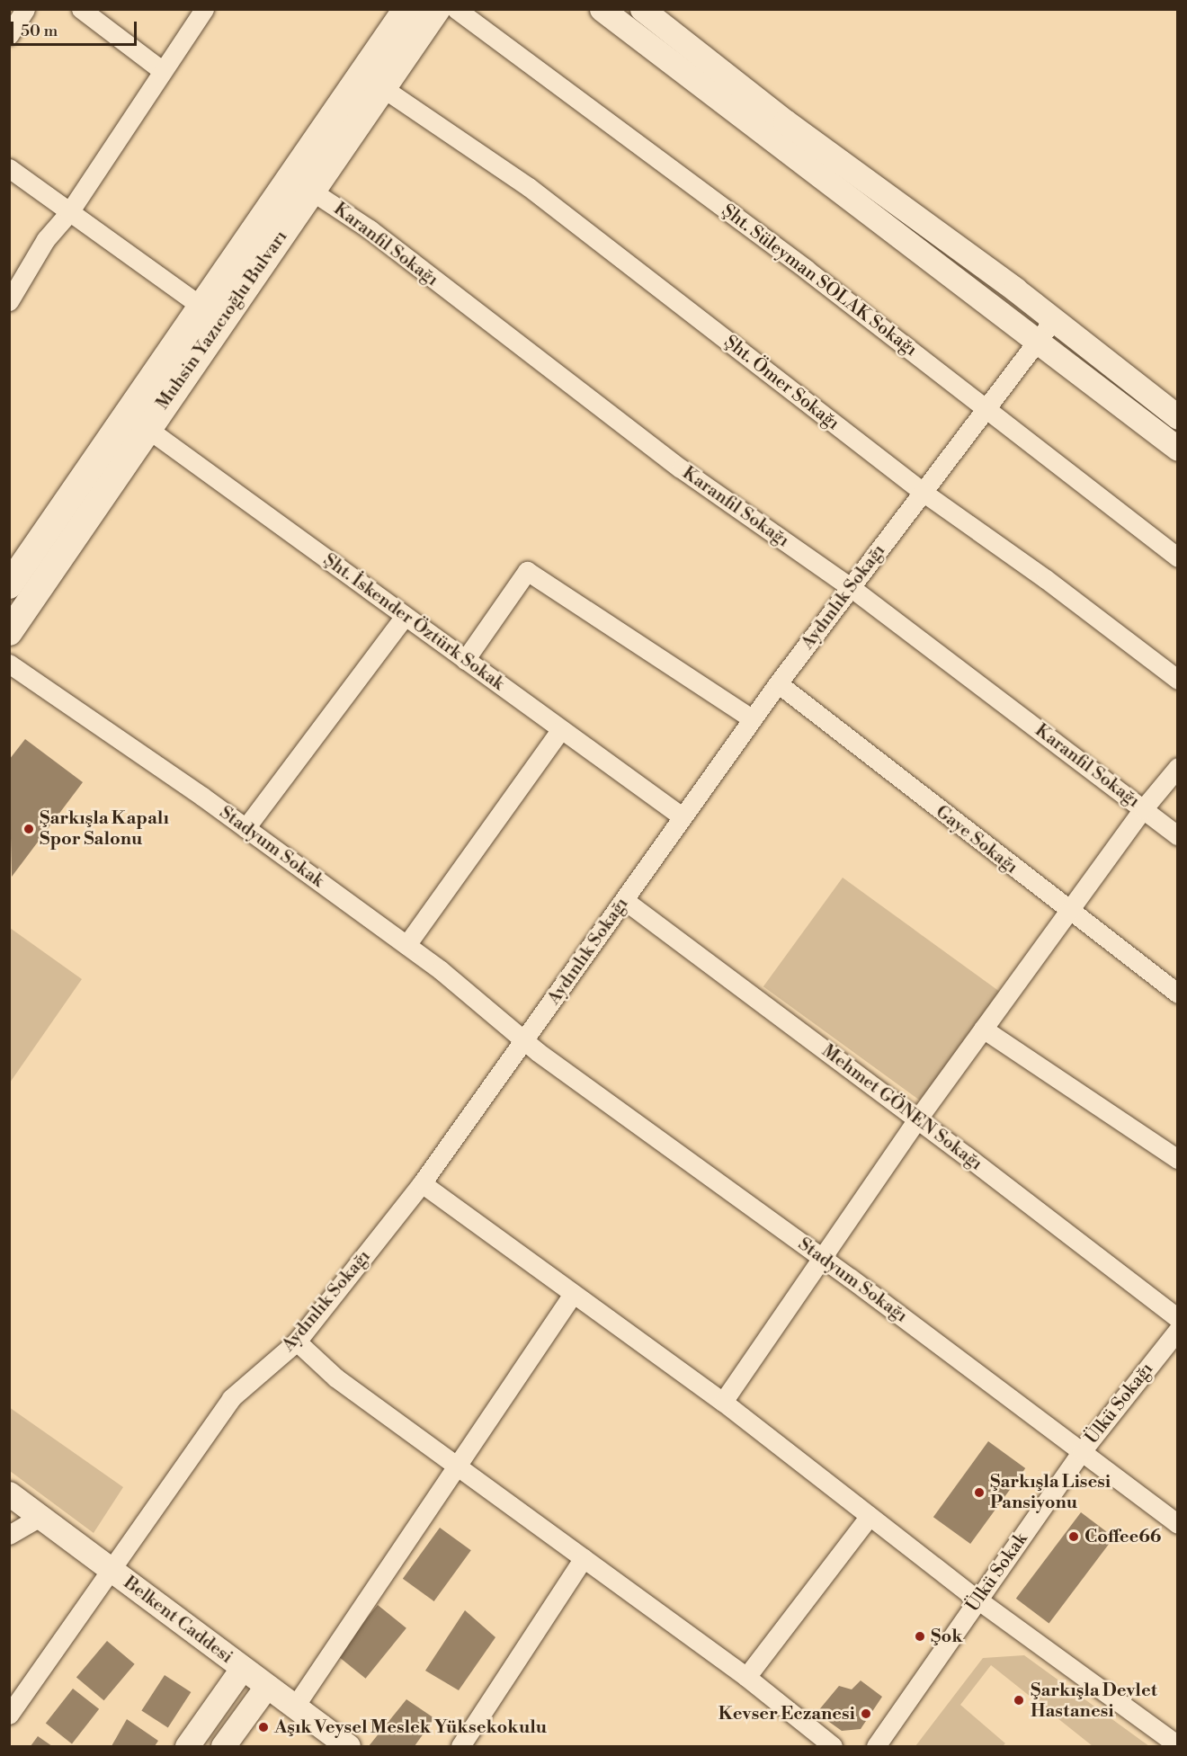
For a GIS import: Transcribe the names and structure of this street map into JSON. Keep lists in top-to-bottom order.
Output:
{
  "streets": {
    "main road": ["Muhsin Yazıcıoğlu Bulvarı"],
    "street": [
      "Karanfil Sokağı",
      "Şht. Süleyman SOLAK Sokağı",
      "Şht. Ömer Sokağı",
      "Aydınlık Sokağı",
      "Şht. İskender Öztürk Sokak",
      "Gaye Sokağı",
      "Stadyum Sokak",
      "Mehmet GÖNEN Sokağı",
      "Stadyum Sokağı",
      "Ülkü Sokağı",
      "Ülkü Sokak",
      "Belkent Caddesi"
    ]
  },
  "crossings": [
    ["Karanfil Sokağı", "Muhsin Yazıcıoğlu Bulvarı"],
    ["Karanfil Sokağı", "Aydınlık Sokağı"],
    ["Şht. Süleyman SOLAK Sokağı", "Aydınlık Sokağı"],
    ["Muhsin Yazıcıoğlu Bulvarı", "Şht. Ömer Sokağı"],
    ["Muhsin Yazıcıoğlu Bulvarı", "Şht. İskender Öztürk Sokak"],
    ["Şht. Ömer Sokağı", "Aydınlık Sokağı"],
    ["Aydınlık Sokağı", "Şht. İskender Öztürk Sokak"],
    ["Aydınlık Sokağı", "Gaye Sokağı"],
    ["Aydınlık Sokağı", "Stadyum Sokak"],
    ["Aydınlık Sokağı", "Mehmet GÖNEN Sokağı"],
    ["Aydınlık Sokağı", "Stadyum Sokağı"],
    ["Aydınlık Sokağı", "Belkent Caddesi"],
    ["Stadyum Sokak", "Stadyum Sokağı"],
    ["Stadyum Sokağı", "Ülkü Sokağı"],
    ["Stadyum Sokağı", "Ülkü Sokak"],
    ["Ülkü Sokağı", "Ülkü Sokak"]
  ],
  "places": [
    "Şarkışla Kapalı Spor Salonu",
    "Şarkışla Lisesi Pansiyonu",
    "Coffee66",
    "Şok",
    "Şarkışla Devlet Hastanesi",
    "Kevser Eczanesi",
    "Aşık Veysel Meslek Yüksekokulu"
  ],
  "scale_bar": "50 m"
}
